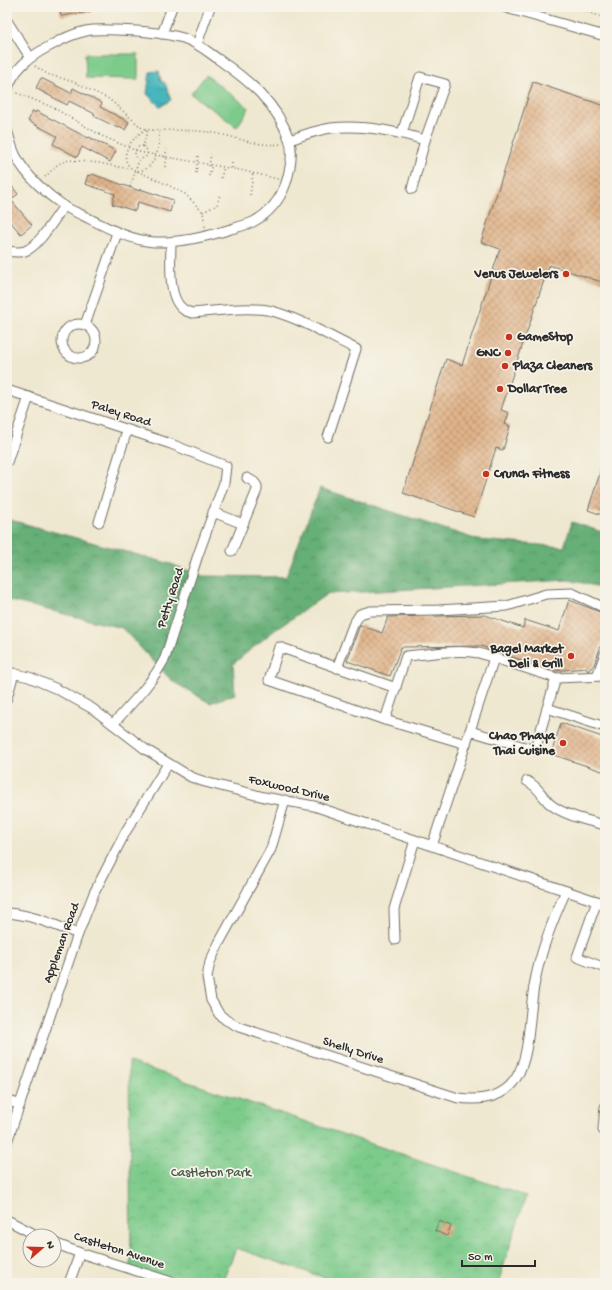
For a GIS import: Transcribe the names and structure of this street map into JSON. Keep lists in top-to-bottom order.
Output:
{
  "streets": {
    "street": [
      "Paley Road",
      "Petty Road",
      "Foxwood Drive",
      "Appleman Road",
      "Shelly Drive",
      "Castleton Avenue"
    ]
  },
  "crossings": [
    ["Paley Road", "Petty Road"],
    ["Petty Road", "Foxwood Drive"],
    ["Foxwood Drive", "Appleman Road"],
    ["Foxwood Drive", "Shelly Drive"]
  ],
  "parks": ["Castleton Park"],
  "places": [
    "Venus Jewelers",
    "GameStop",
    "GNC",
    "Plaza Cleaners",
    "Dollar Tree",
    "Crunch Fitness",
    "Bagel Market Deli & Grill",
    "Chao Phaya Thai Cuisine"
  ],
  "scale_bar": "50 m",
  "north": "right"
}
